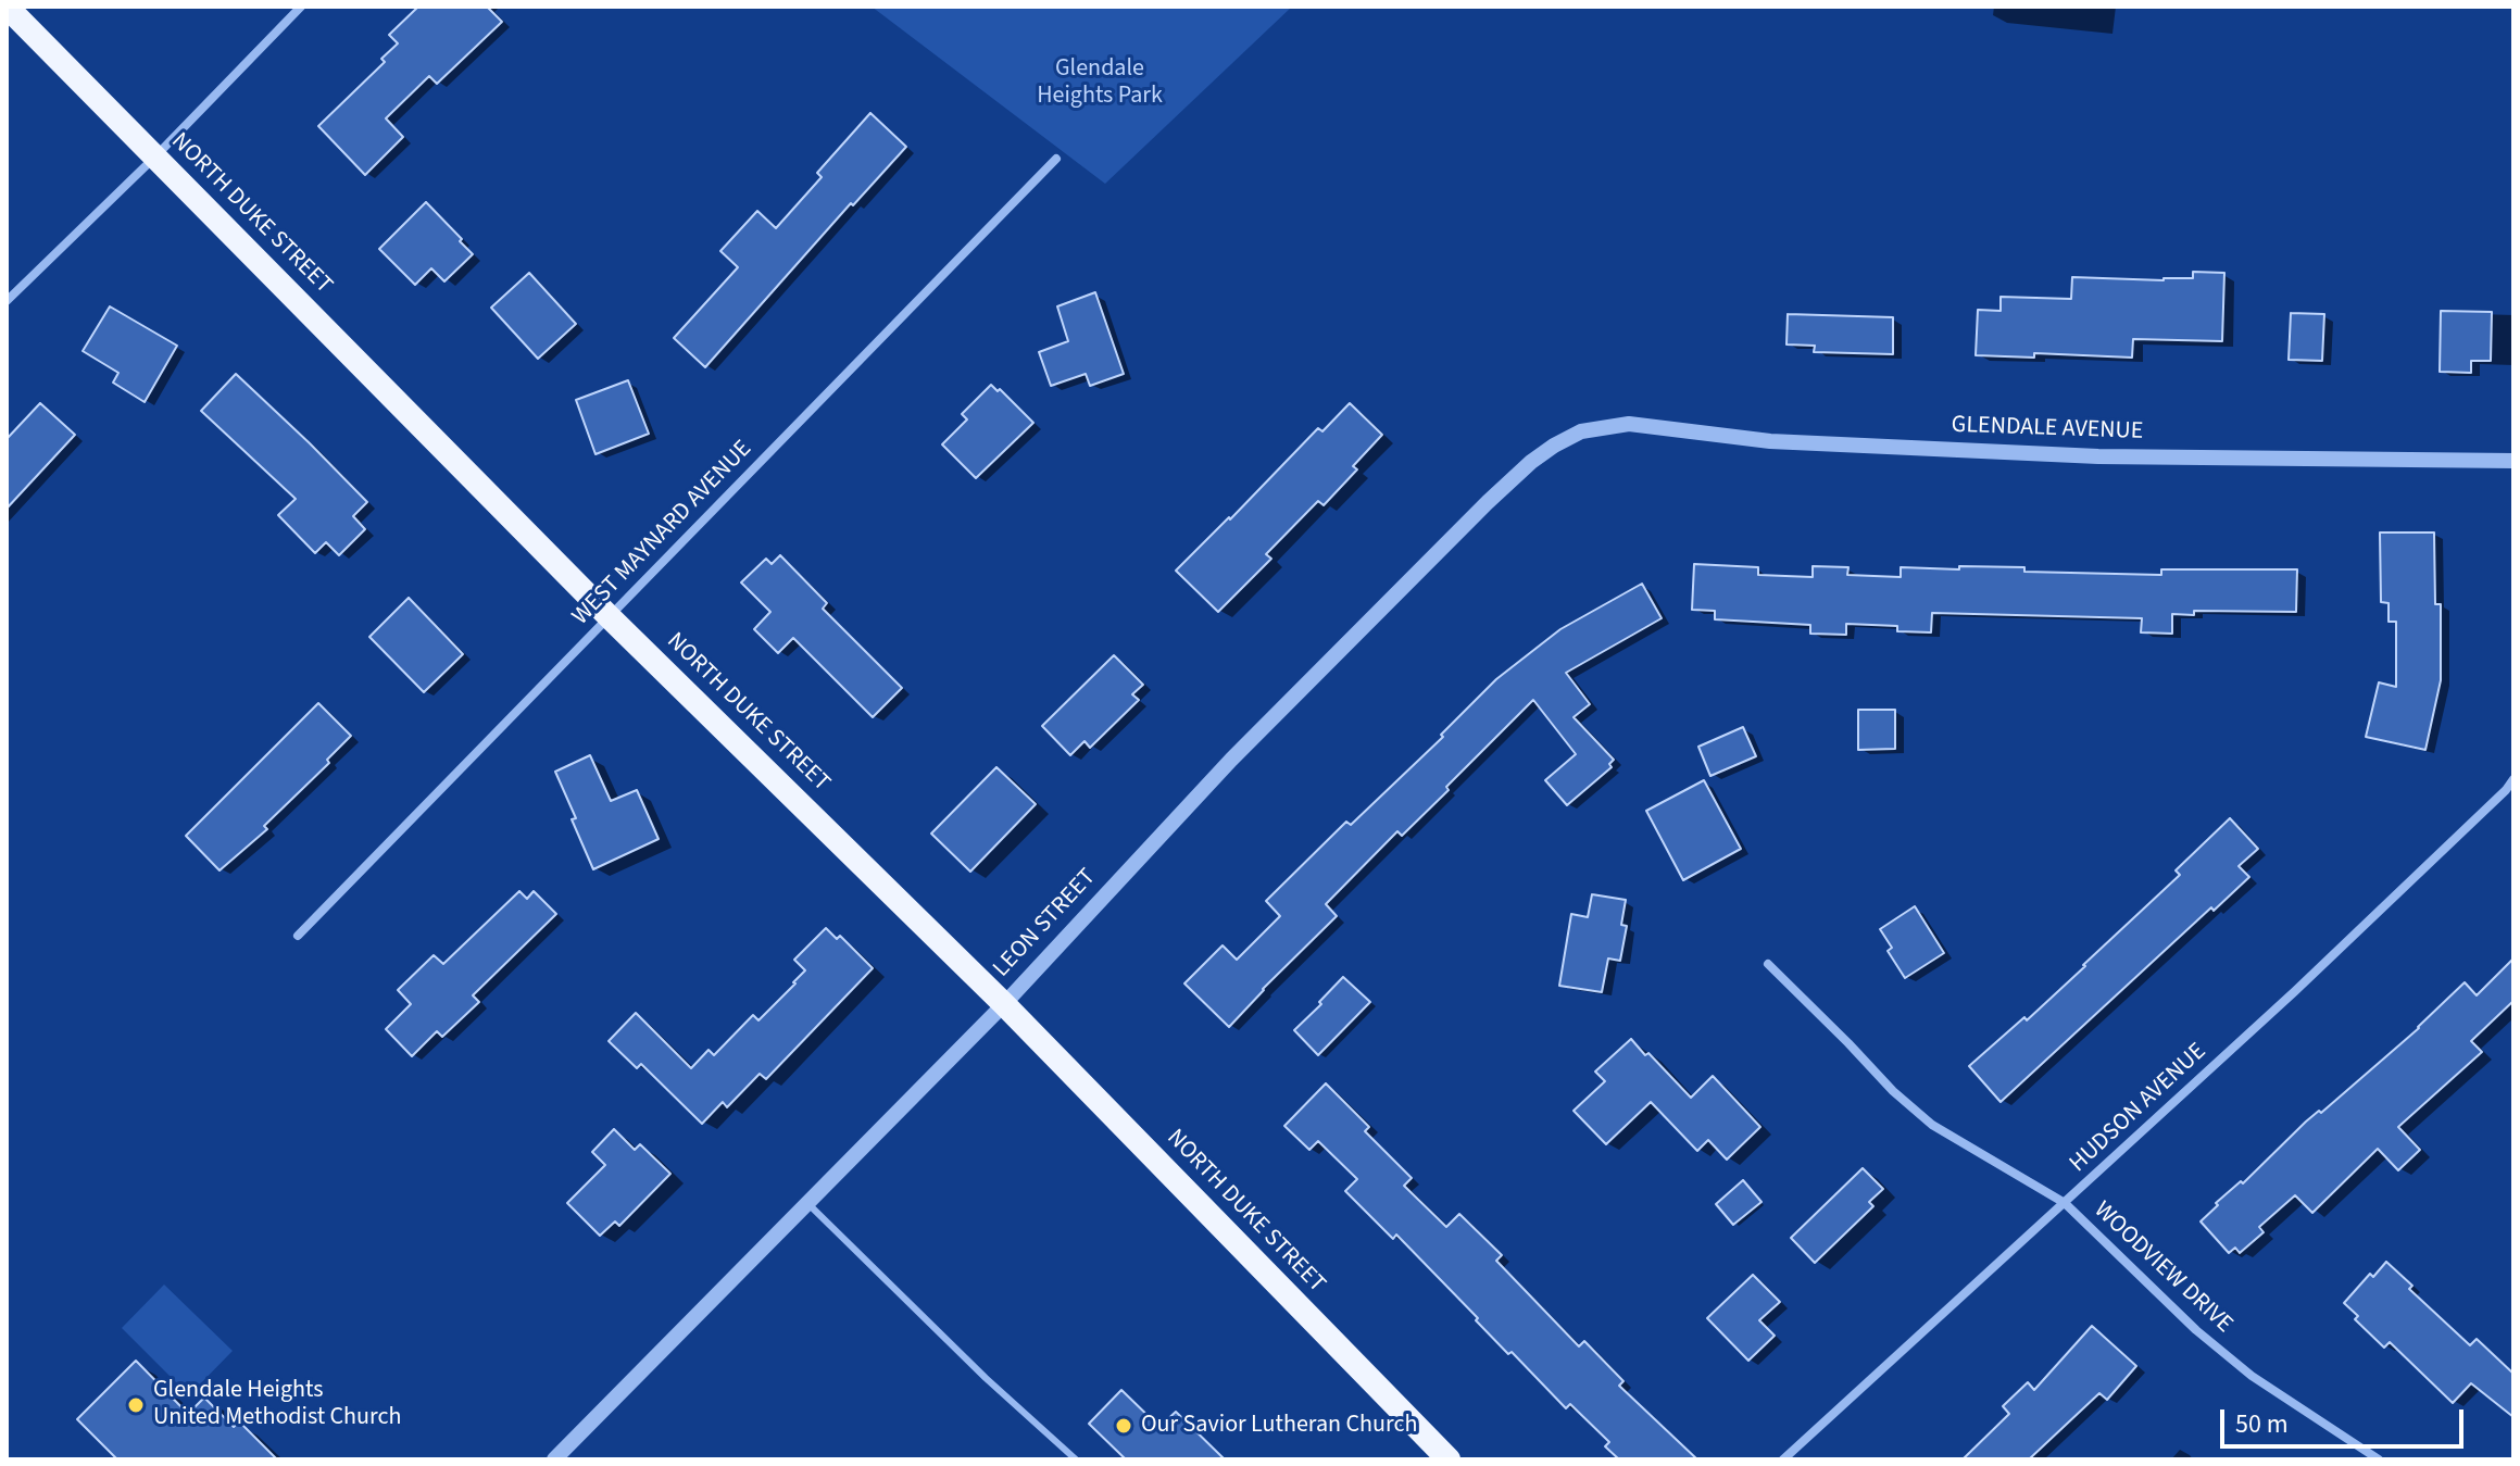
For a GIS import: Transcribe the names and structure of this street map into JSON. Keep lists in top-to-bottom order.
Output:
{
  "streets": {
    "highway": ["NORTH DUKE STREET"],
    "street": [
      "GLENDALE AVENUE",
      "WEST MAYNARD AVENUE",
      "LEON STREET",
      "HUDSON AVENUE",
      "WOODVIEW DRIVE"
    ]
  },
  "crossings": [
    ["NORTH DUKE STREET", "WEST MAYNARD AVENUE"],
    ["NORTH DUKE STREET", "LEON STREET"],
    ["GLENDALE AVENUE", "LEON STREET"],
    ["HUDSON AVENUE", "WOODVIEW DRIVE"]
  ],
  "parks": ["Glendale Heights Park"],
  "places": ["Glendale Heights United Methodist Church", "Our Savior Lutheran Church"],
  "scale_bar": "50 m"
}
